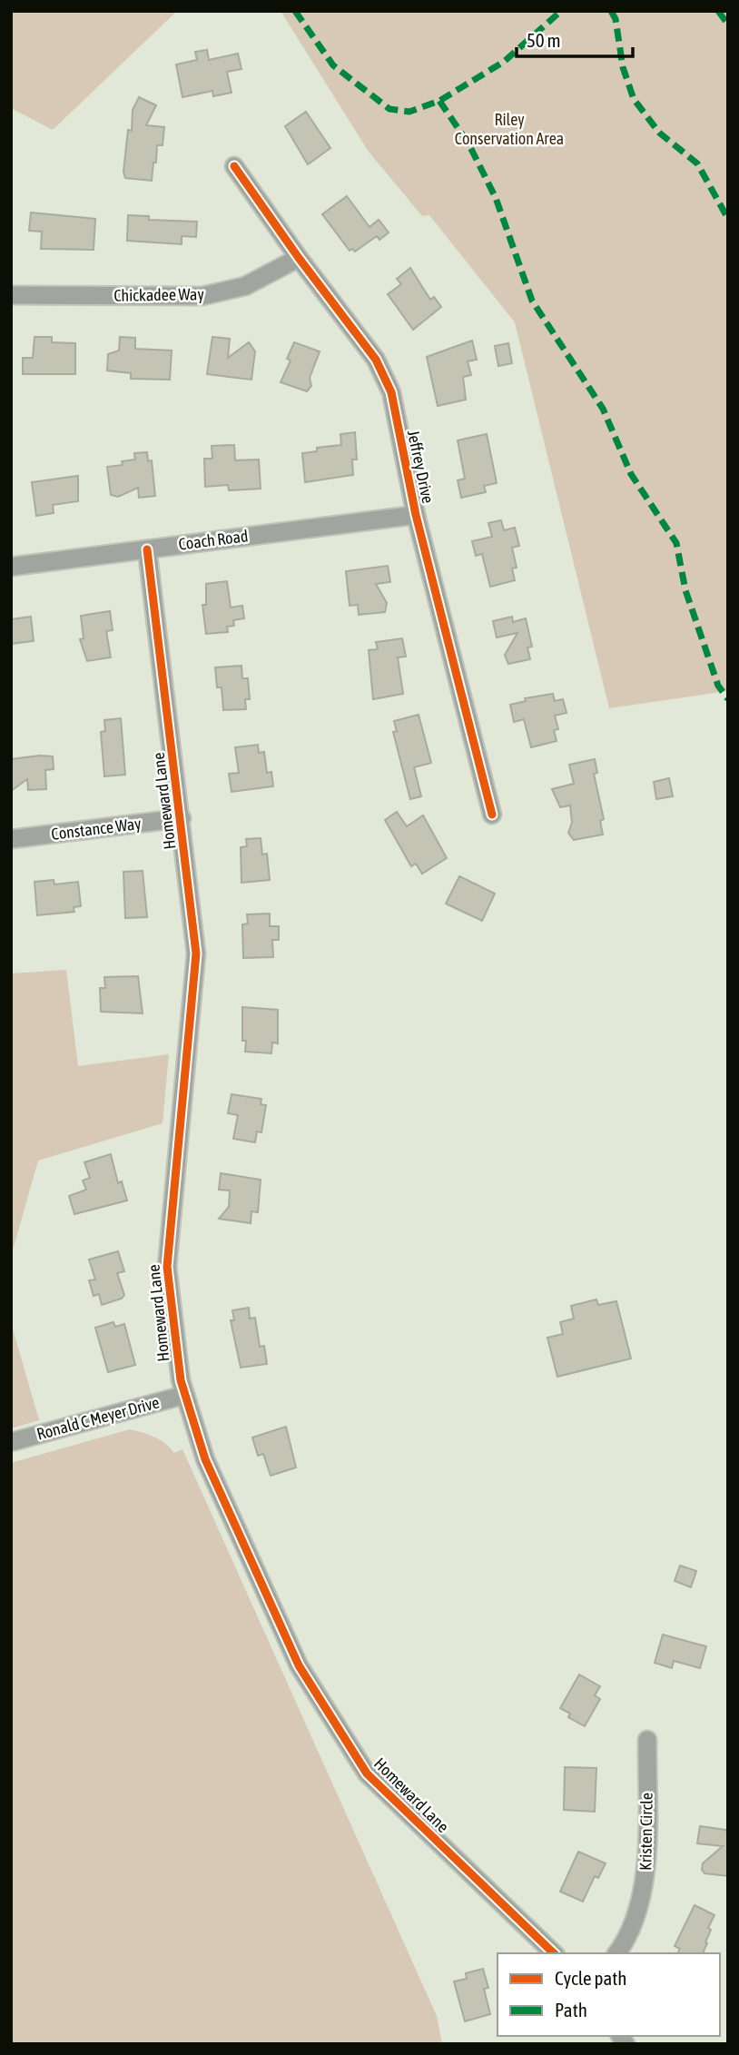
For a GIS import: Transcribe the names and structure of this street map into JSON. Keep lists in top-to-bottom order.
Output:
{
  "streets": {
    "street": [
      "Chickadee Way",
      "Jeffrey Drive",
      "Coach Road",
      "Homeward Lane",
      "Constance Way",
      "Ronald C Meyer Drive",
      "Kristen Circle"
    ]
  },
  "crossings": [
    ["Chickadee Way", "Jeffrey Drive"],
    ["Jeffrey Drive", "Coach Road"],
    ["Coach Road", "Homeward Lane"],
    ["Homeward Lane", "Constance Way"],
    ["Homeward Lane", "Ronald C Meyer Drive"]
  ],
  "parks": ["Riley Conservation Area"],
  "legend": ["Cycle path", "Path"],
  "scale_bar": "50 m"
}
